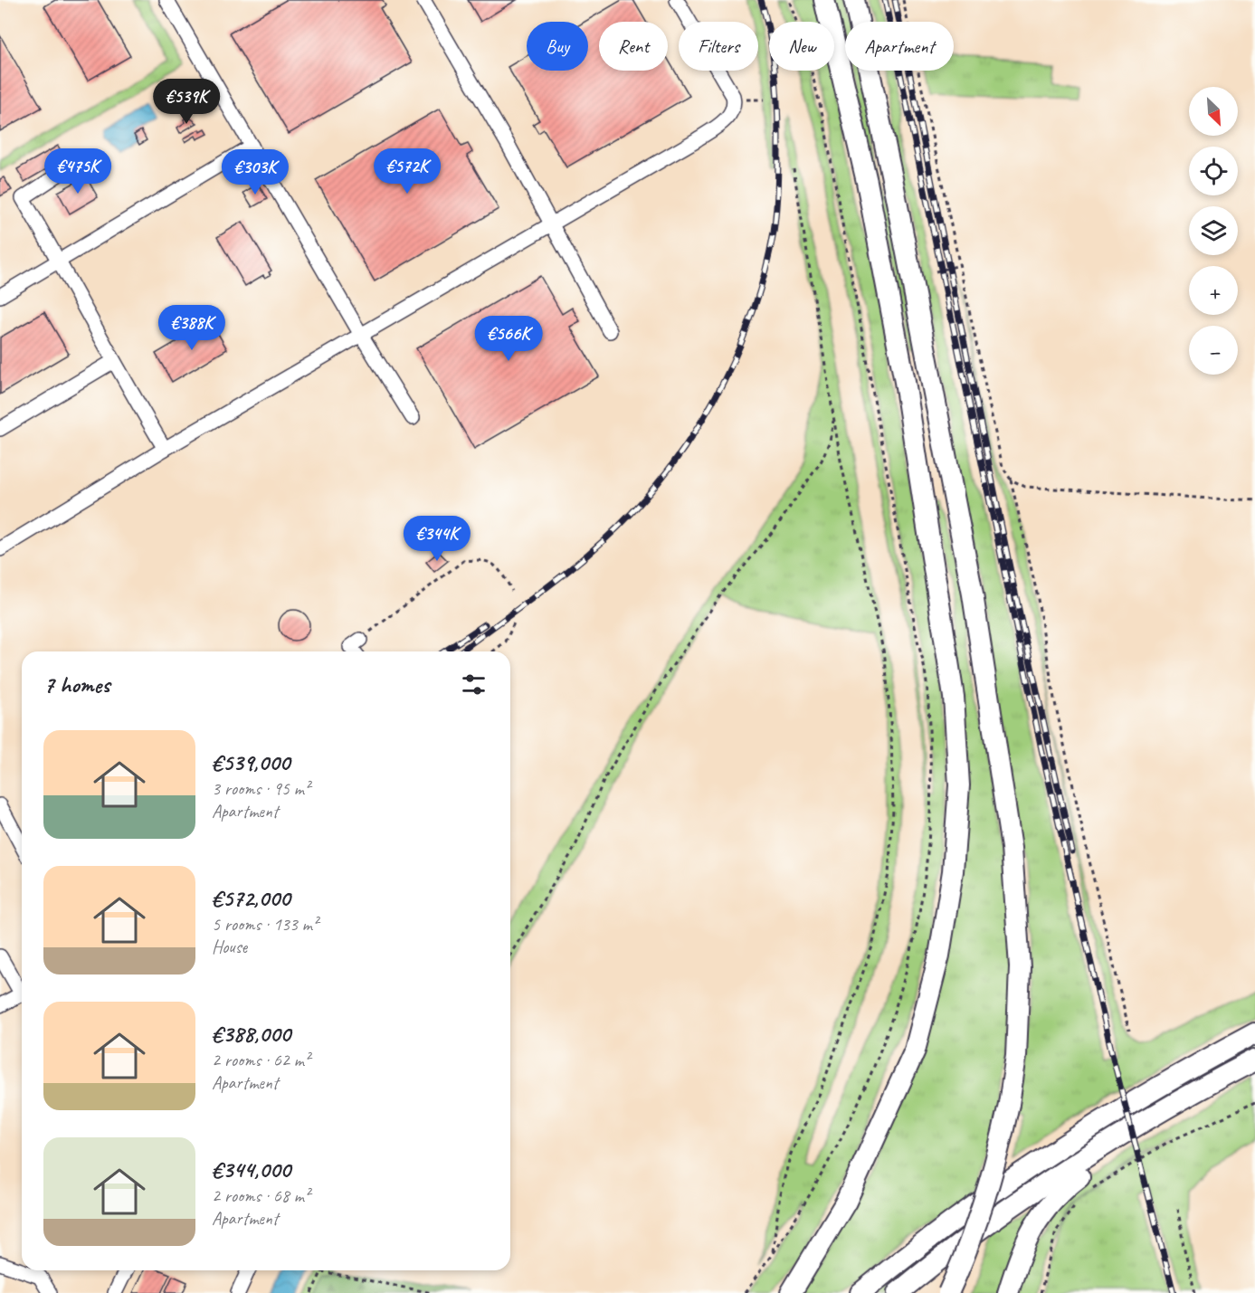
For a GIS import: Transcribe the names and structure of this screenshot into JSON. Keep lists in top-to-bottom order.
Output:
{
  "north": "bottom right",
  "page": {
    "chip": [
      "Buy",
      "Rent",
      "Filters",
      "New",
      "Apartment"
    ],
    "price": [
      "€539K",
      "€475K",
      "€572K",
      "€303K",
      "€388K",
      "€566K",
      "€344K"
    ],
    "map_buttons": ["+", "−"],
    "heading": "7 homes",
    "list": [
      {
        "name": "€539,000",
        "note": "3 rooms · 95 m² · Apartment"
      },
      {
        "name": "€572,000",
        "note": "5 rooms · 133 m² · House"
      },
      {
        "name": "€388,000",
        "note": "2 rooms · 62 m² · Apartment"
      },
      {
        "name": "€344,000",
        "note": "2 rooms · 68 m² · Apartment"
      }
    ]
  }
}
